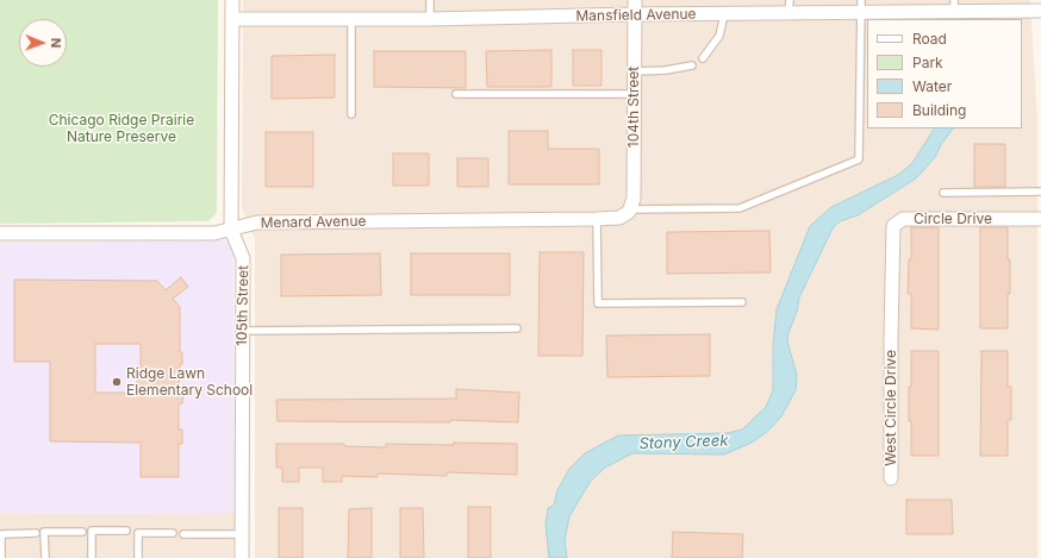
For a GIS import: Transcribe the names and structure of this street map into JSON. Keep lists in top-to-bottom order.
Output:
{
  "streets": {
    "street": [
      "Mansfield Avenue",
      "104th Street",
      "Circle Drive",
      "Menard Avenue",
      "105th Street",
      "West Circle Drive"
    ]
  },
  "crossings": [
    ["Mansfield Avenue", "104th Street"],
    ["Mansfield Avenue", "105th Street"],
    ["104th Street", "Menard Avenue"],
    ["Circle Drive", "West Circle Drive"],
    ["Menard Avenue", "105th Street"]
  ],
  "water": ["Stony Creek"],
  "parks": ["Chicago Ridge Prairie Nature Preserve"],
  "places": ["Ridge Lawn Elementary School"],
  "legend": [
    "Road",
    "Park",
    "Water",
    "Building"
  ],
  "north": "right"
}
